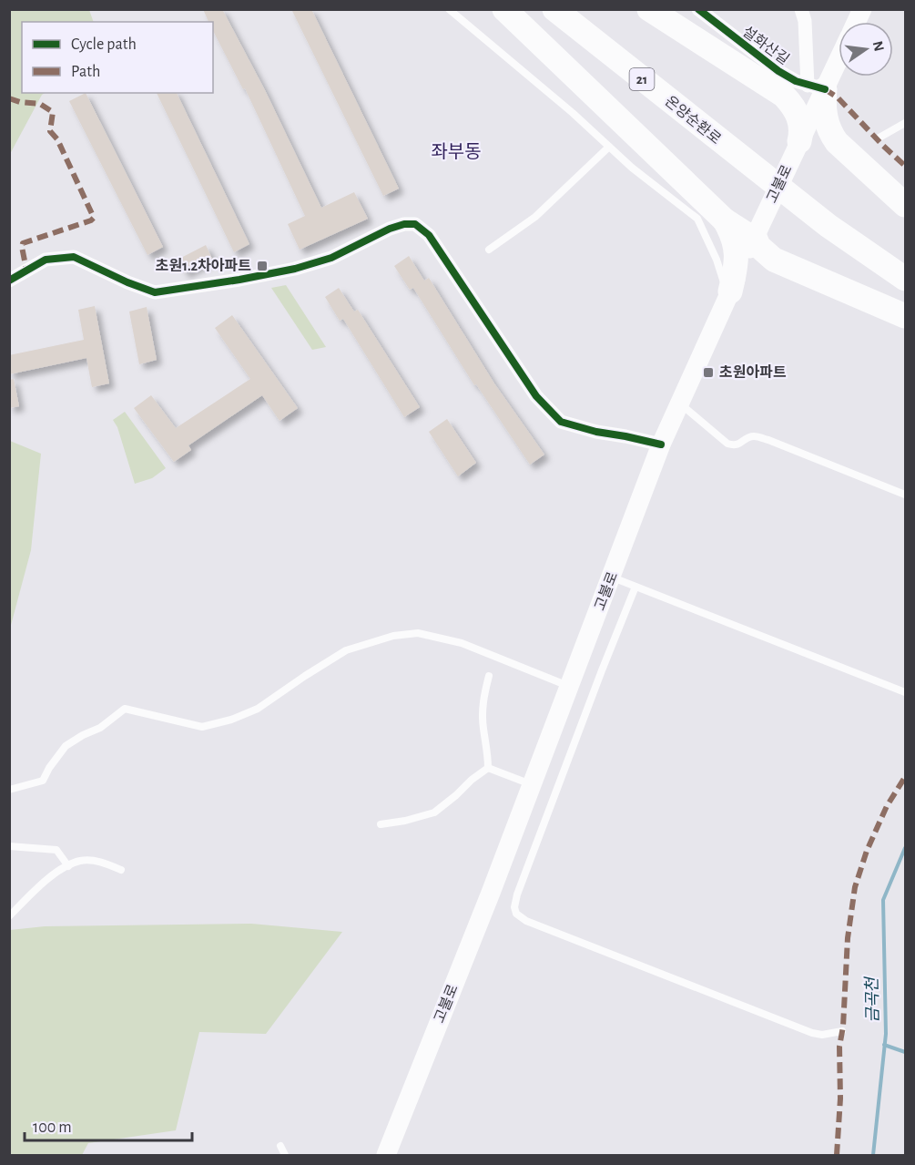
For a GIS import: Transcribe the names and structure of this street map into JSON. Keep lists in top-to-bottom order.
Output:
{
  "streets": {
    "highway": ["21", "온양순환로"],
    "main road": ["고불로"],
    "street": ["설화산길"]
  },
  "crossings": [
    ["설화산길", "고불로"],
    ["21", "온양순환로"]
  ],
  "districts": ["좌부동"],
  "water": ["금곡천"],
  "places": {
    "transit": ["초원1.2차아파트", "초원아파트"]
  },
  "legend": ["Cycle path", "Path"],
  "scale_bar": "100 m",
  "north": "right"
}
